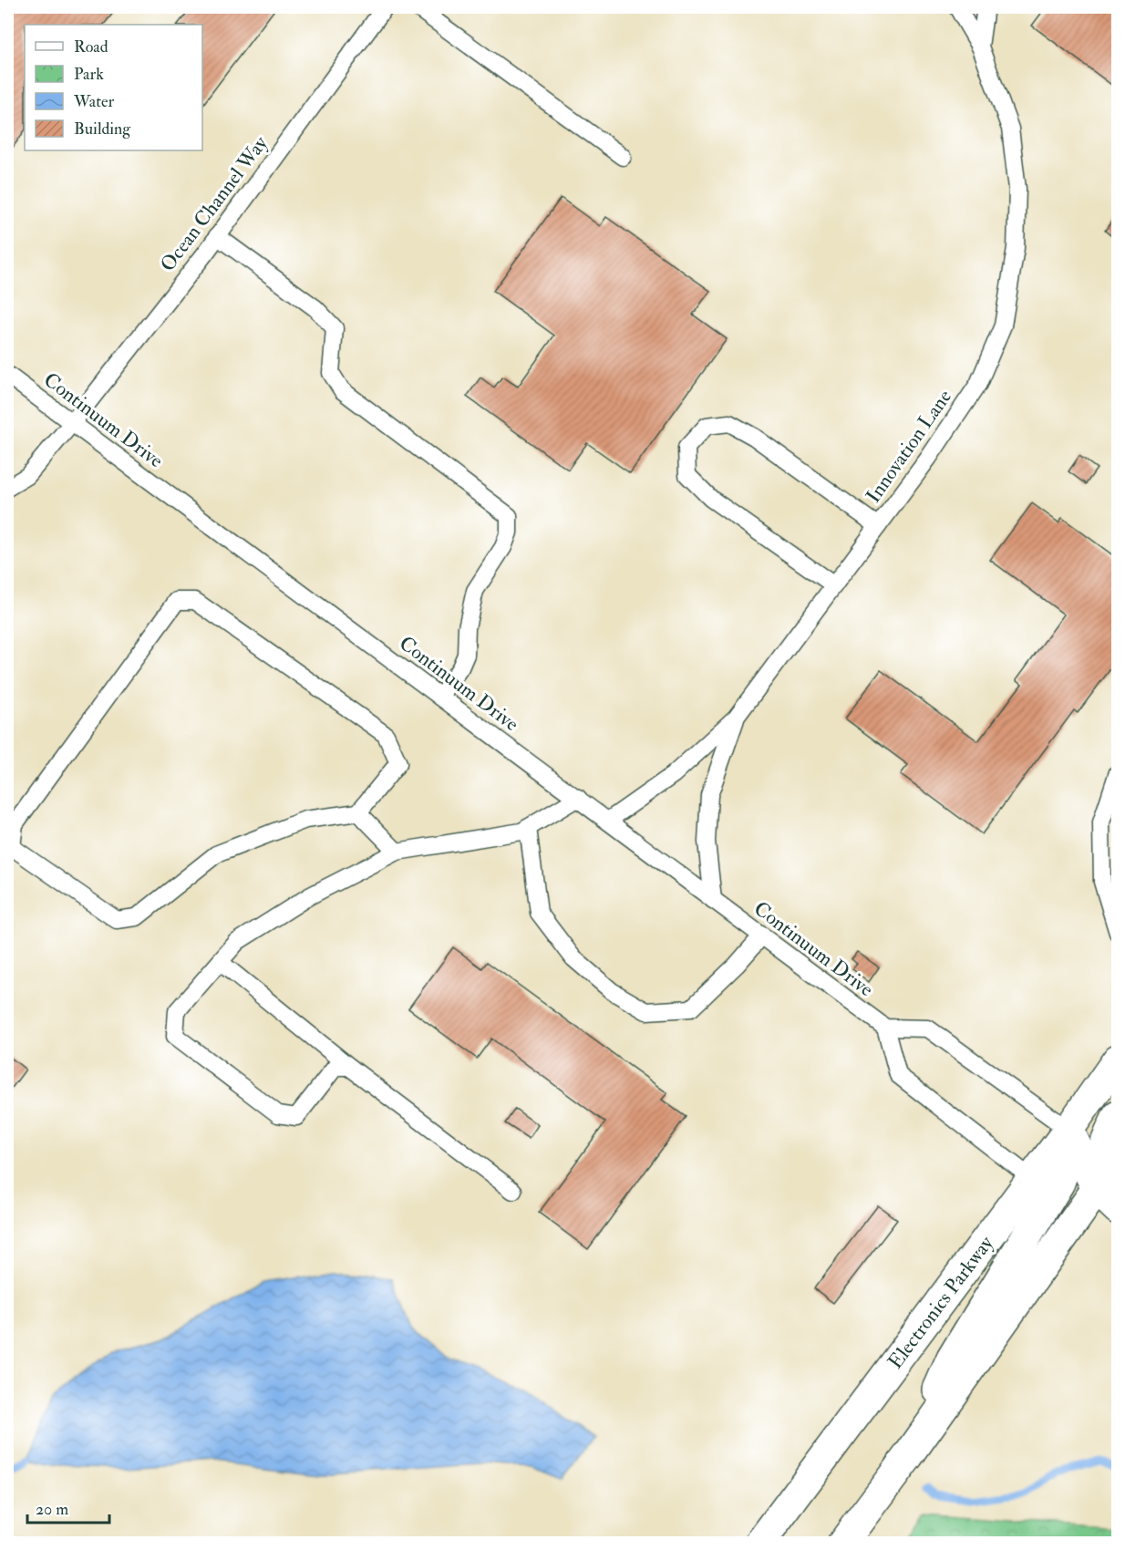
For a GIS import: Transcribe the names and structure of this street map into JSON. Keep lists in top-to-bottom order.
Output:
{
  "streets": {
    "main road": ["Electronics Parkway"],
    "lane": ["Ocean Channel Way", "Continuum Drive", "Innovation Lane"]
  },
  "crossings": [
    ["Ocean Channel Way", "Continuum Drive"],
    ["Continuum Drive", "Innovation Lane"]
  ],
  "legend": [
    "Road",
    "Park",
    "Water",
    "Building"
  ],
  "scale_bar": "20 m"
}
